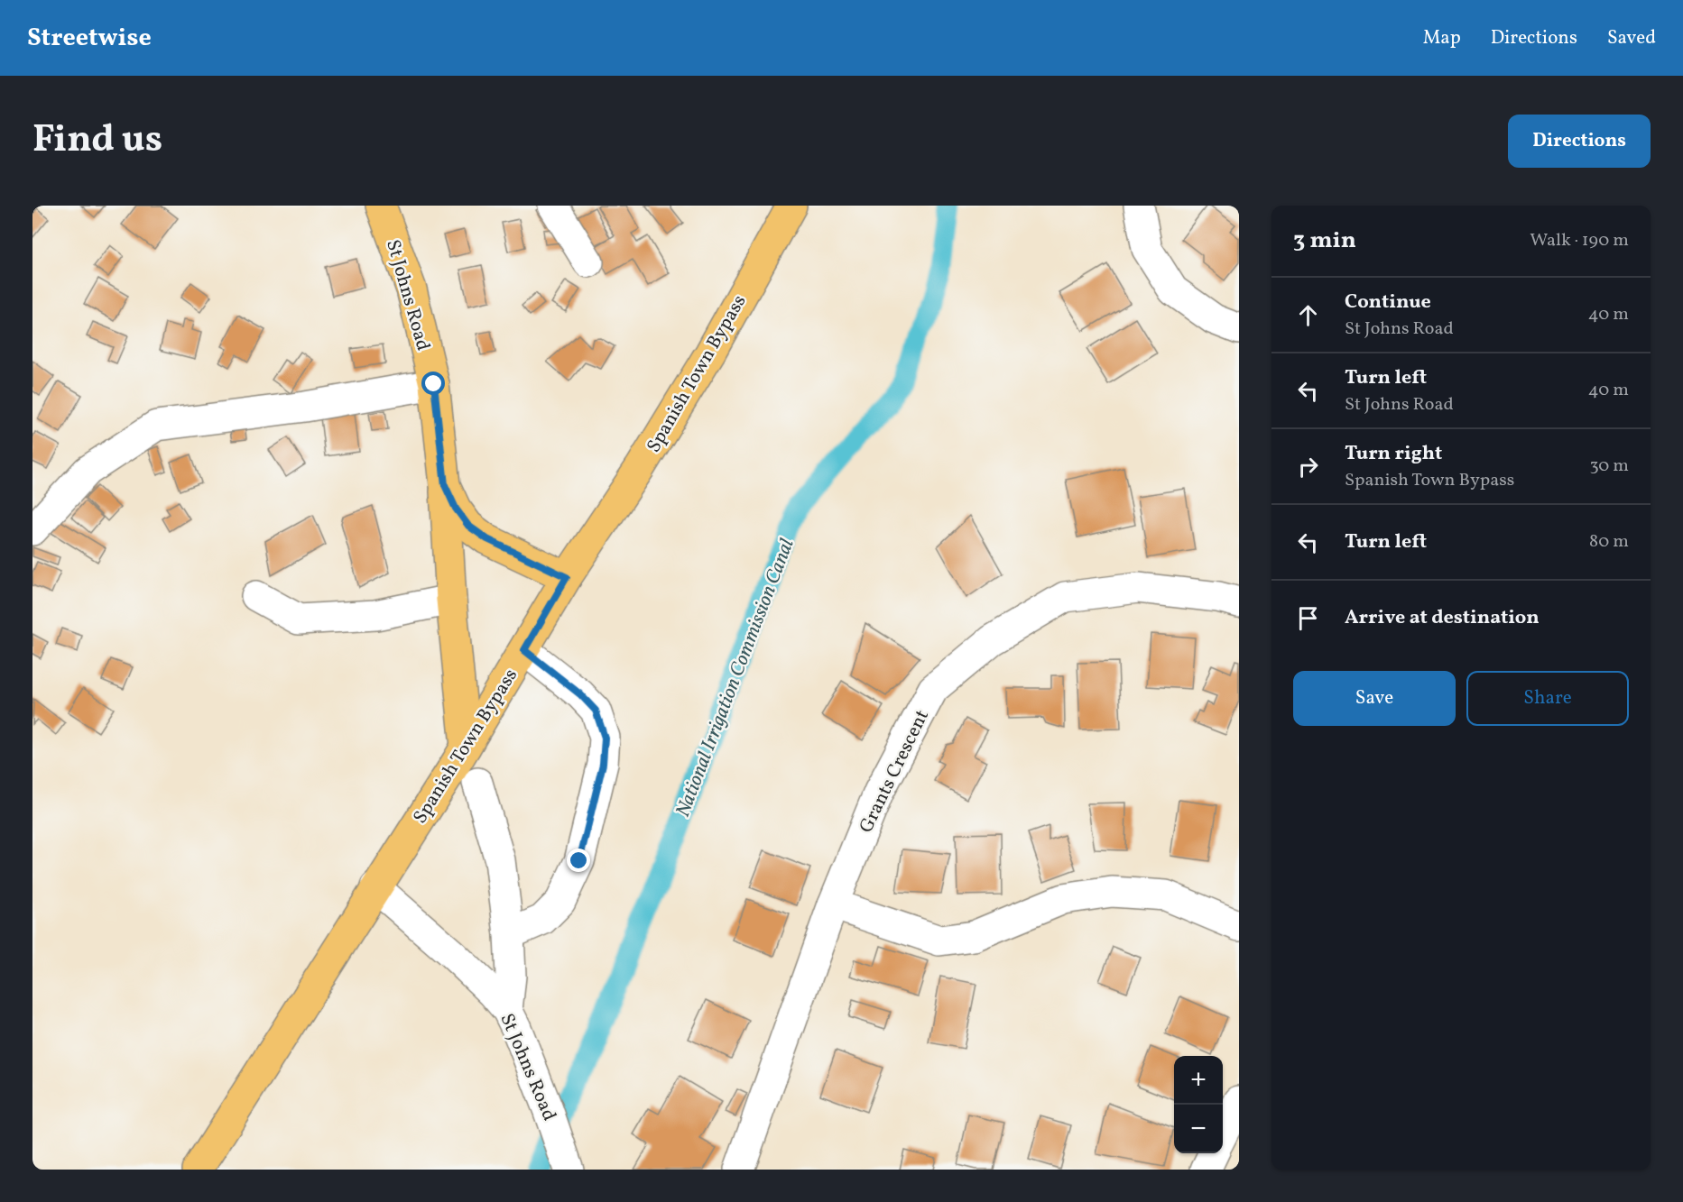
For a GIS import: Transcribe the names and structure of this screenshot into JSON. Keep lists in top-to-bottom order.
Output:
{
  "streets": {
    "main road": ["St Johns Road", "Spanish Town Bypass"],
    "street": ["Grants Crescent"]
  },
  "crossings": [
    ["St Johns Road", "Spanish Town Bypass"]
  ],
  "water": ["National Irrigation Commission Canal"],
  "page": {
    "header": "Streetwise",
    "nav": ["Map", "Directions", "Saved"],
    "title": "Find us",
    "buttons": [
      "Directions",
      ["Save", "Share"]
    ],
    "heading": ["3 min", "Walk · 190 m"],
    "list": [
      ["Continue", "St Johns Road", "40 m"],
      ["Turn left", "St Johns Road", "40 m"],
      ["Turn right", "Spanish Town Bypass", "30 m"],
      ["Turn left", "80 m"],
      "Arrive at destination"
    ],
    "map_buttons": ["+", "−"]
  }
}
